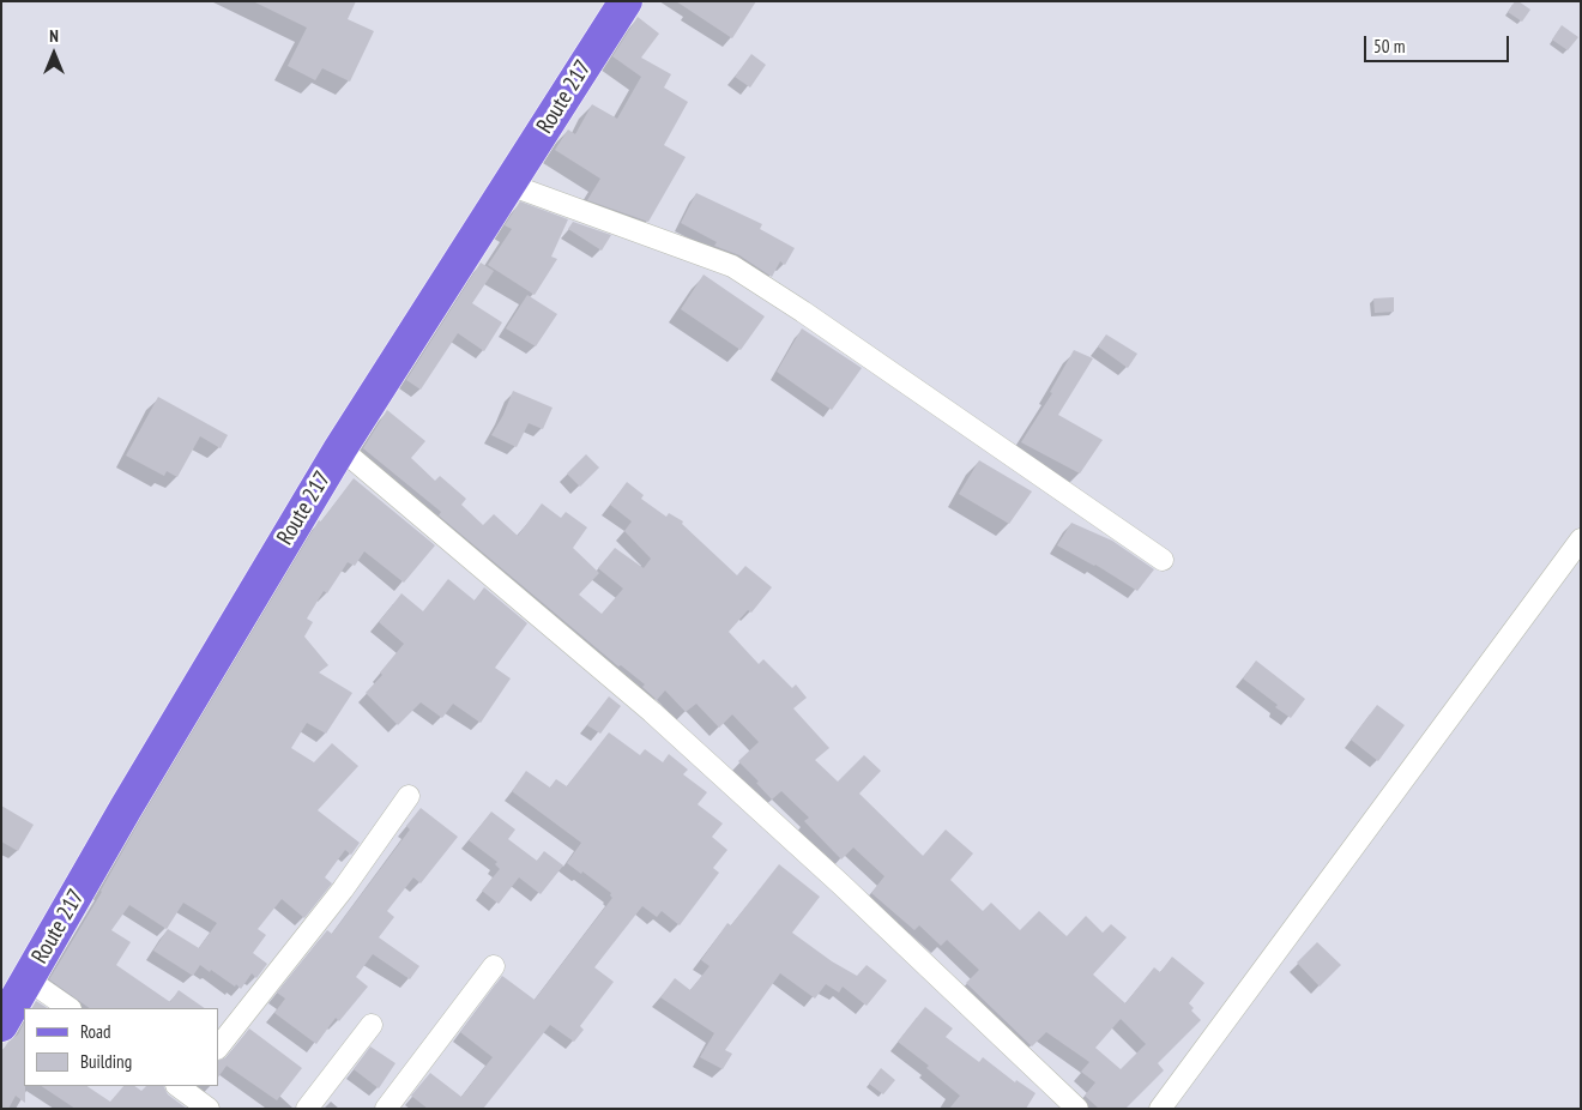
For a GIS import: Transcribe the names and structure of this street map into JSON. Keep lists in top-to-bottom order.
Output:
{
  "streets": {
    "main road": ["Route 217"]
  },
  "legend": ["Road", "Building"],
  "scale_bar": "50 m",
  "north": "top"
}
